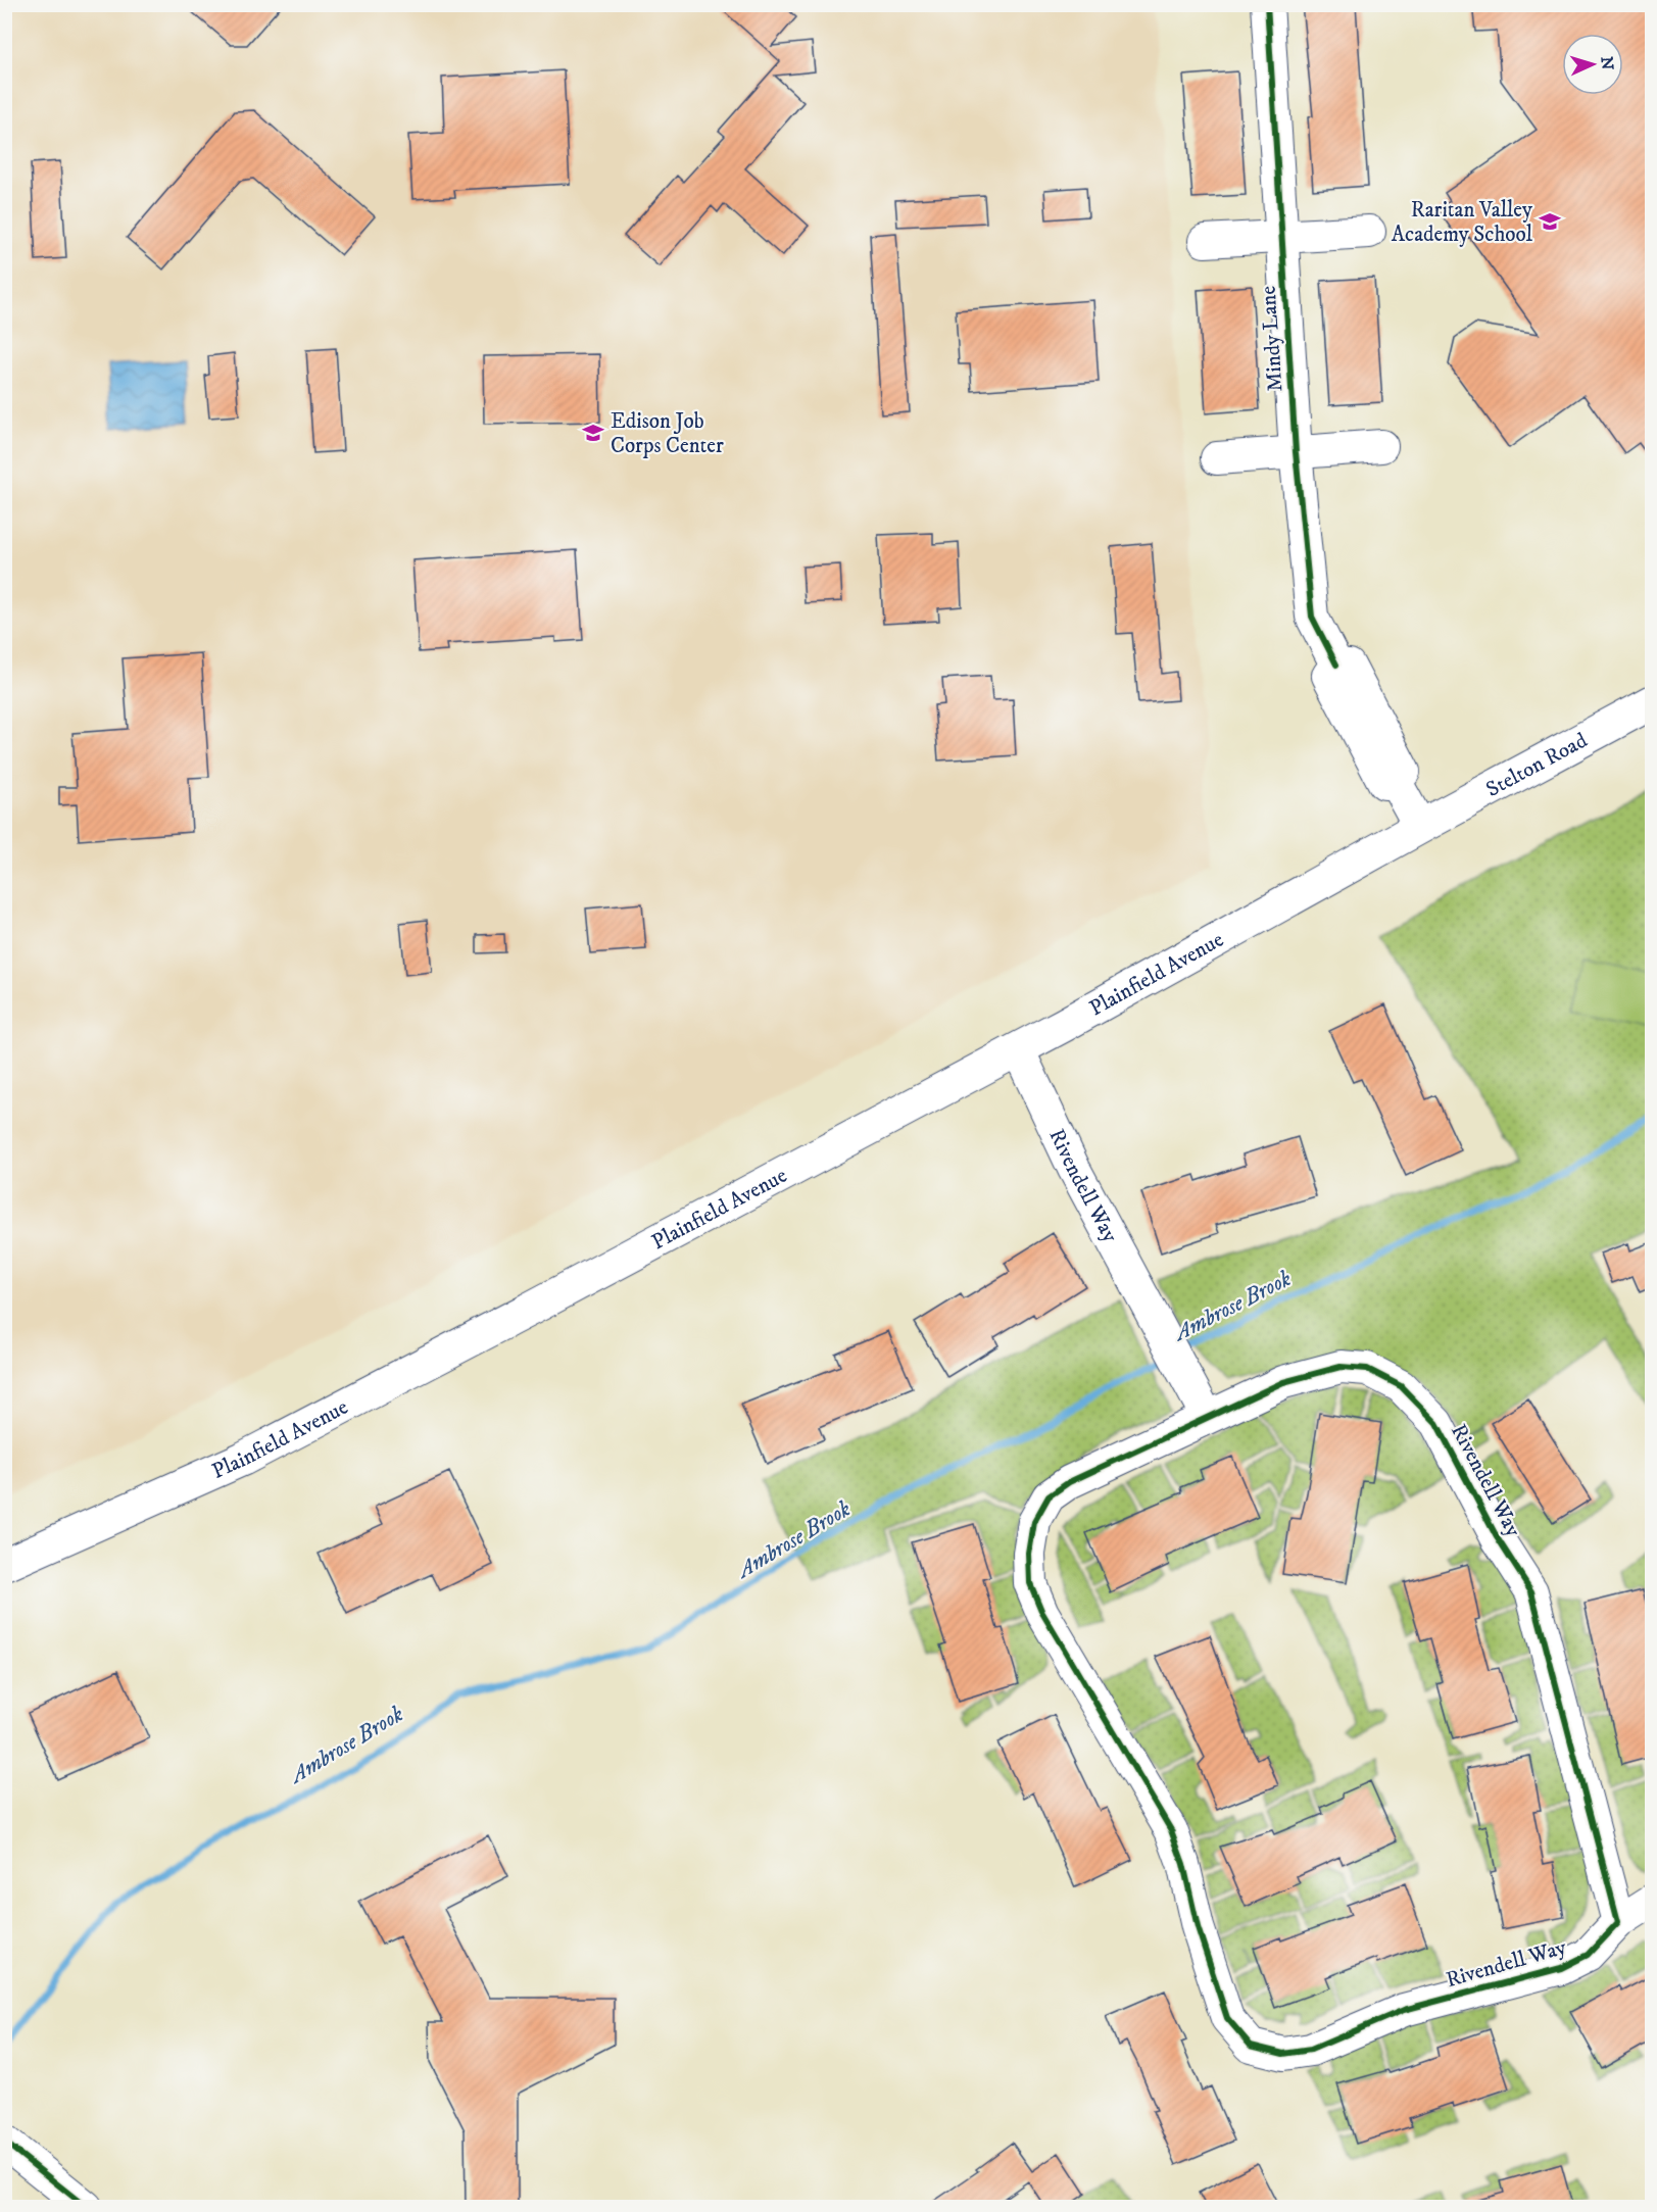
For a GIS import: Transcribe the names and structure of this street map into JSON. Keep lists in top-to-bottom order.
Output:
{
  "streets": {
    "main road": ["Stelton Road", "Plainfield Avenue"],
    "street": ["Mindy Lane", "Rivendell Way"]
  },
  "crossings": [
    ["Mindy Lane", "Stelton Road"],
    ["Mindy Lane", "Plainfield Avenue"],
    ["Stelton Road", "Plainfield Avenue"],
    ["Plainfield Avenue", "Rivendell Way"]
  ],
  "water": ["Ambrose Brook"],
  "places": {
    "school or university": ["Raritan Valley Academy School", "Edison Job Corps Center"]
  },
  "north": "right"
}
